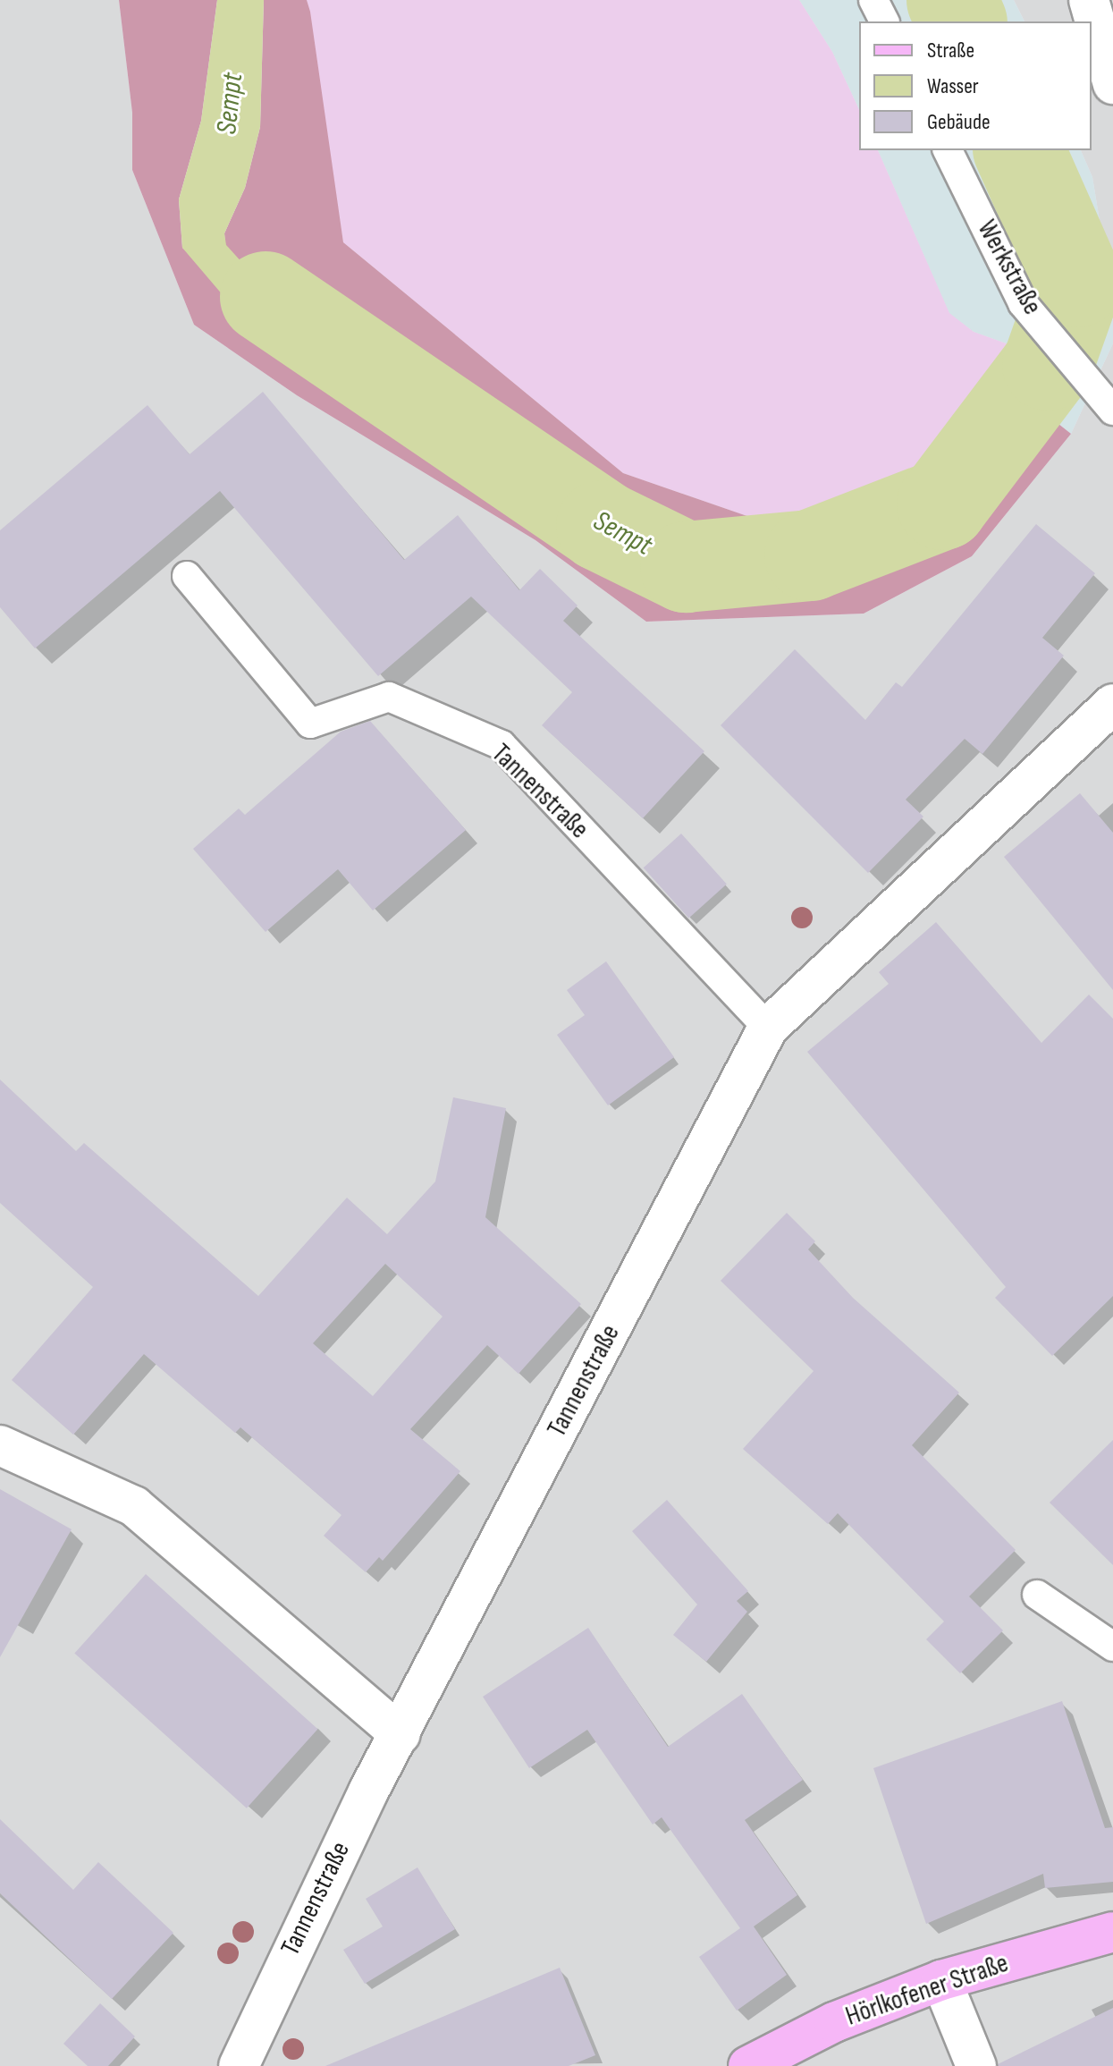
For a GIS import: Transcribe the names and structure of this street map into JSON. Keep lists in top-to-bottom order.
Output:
{
  "streets": {
    "street": ["Tannenstraße", "Hörlkofener Straße"],
    "lane": ["Werkstraße"]
  },
  "water": ["Sempt"],
  "legend": ["Straße", "Wasser", "Gebäude"]
}
